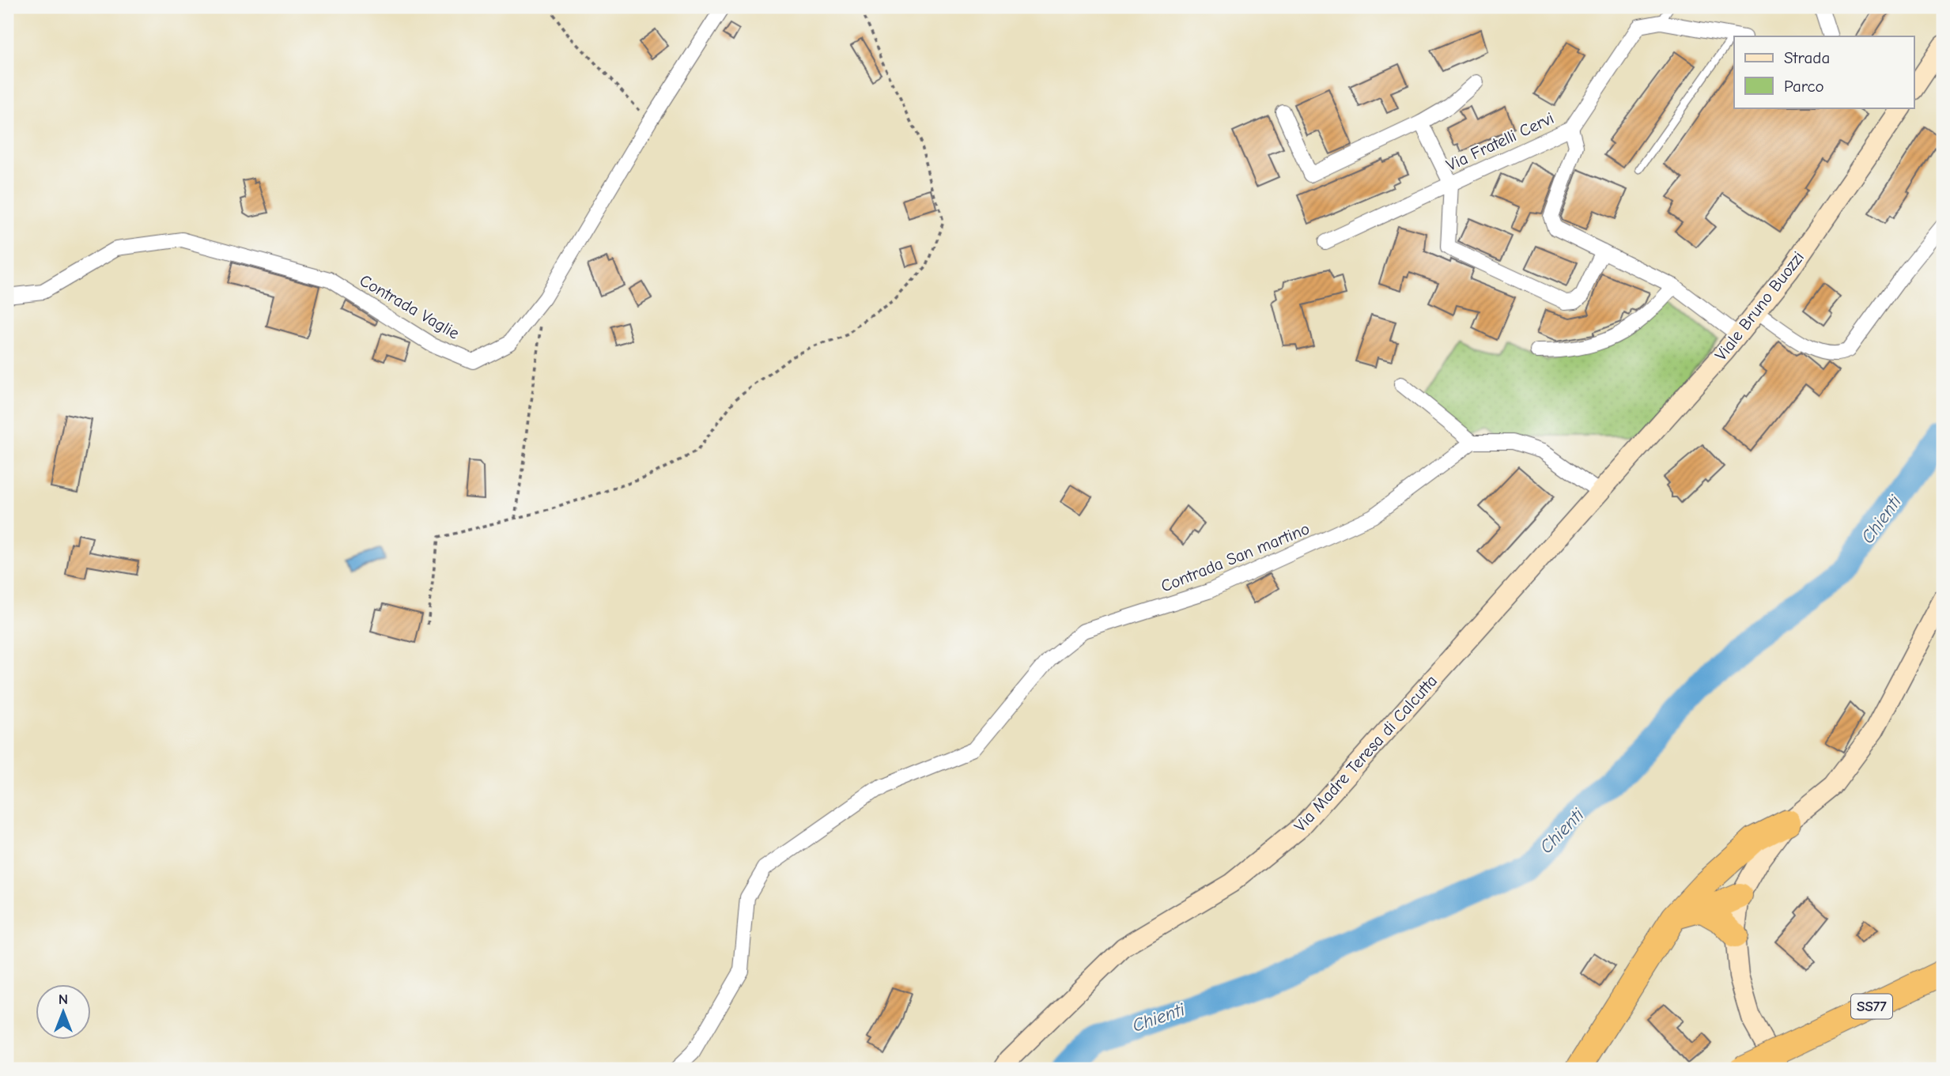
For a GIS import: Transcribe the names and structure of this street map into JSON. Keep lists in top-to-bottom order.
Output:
{
  "streets": {
    "highway": ["SS77"],
    "main road": ["Viale Bruno Buozzi", "Via Madre Teresa di Calcutta"],
    "street": ["Via Fratelli Cervi", "Contrada Vaglie", "Contrada San martino"]
  },
  "crossings": [
    ["Viale Bruno Buozzi", "Via Madre Teresa di Calcutta"]
  ],
  "water": ["Chienti"],
  "legend": ["Strada", "Parco"],
  "north": "top"
}
